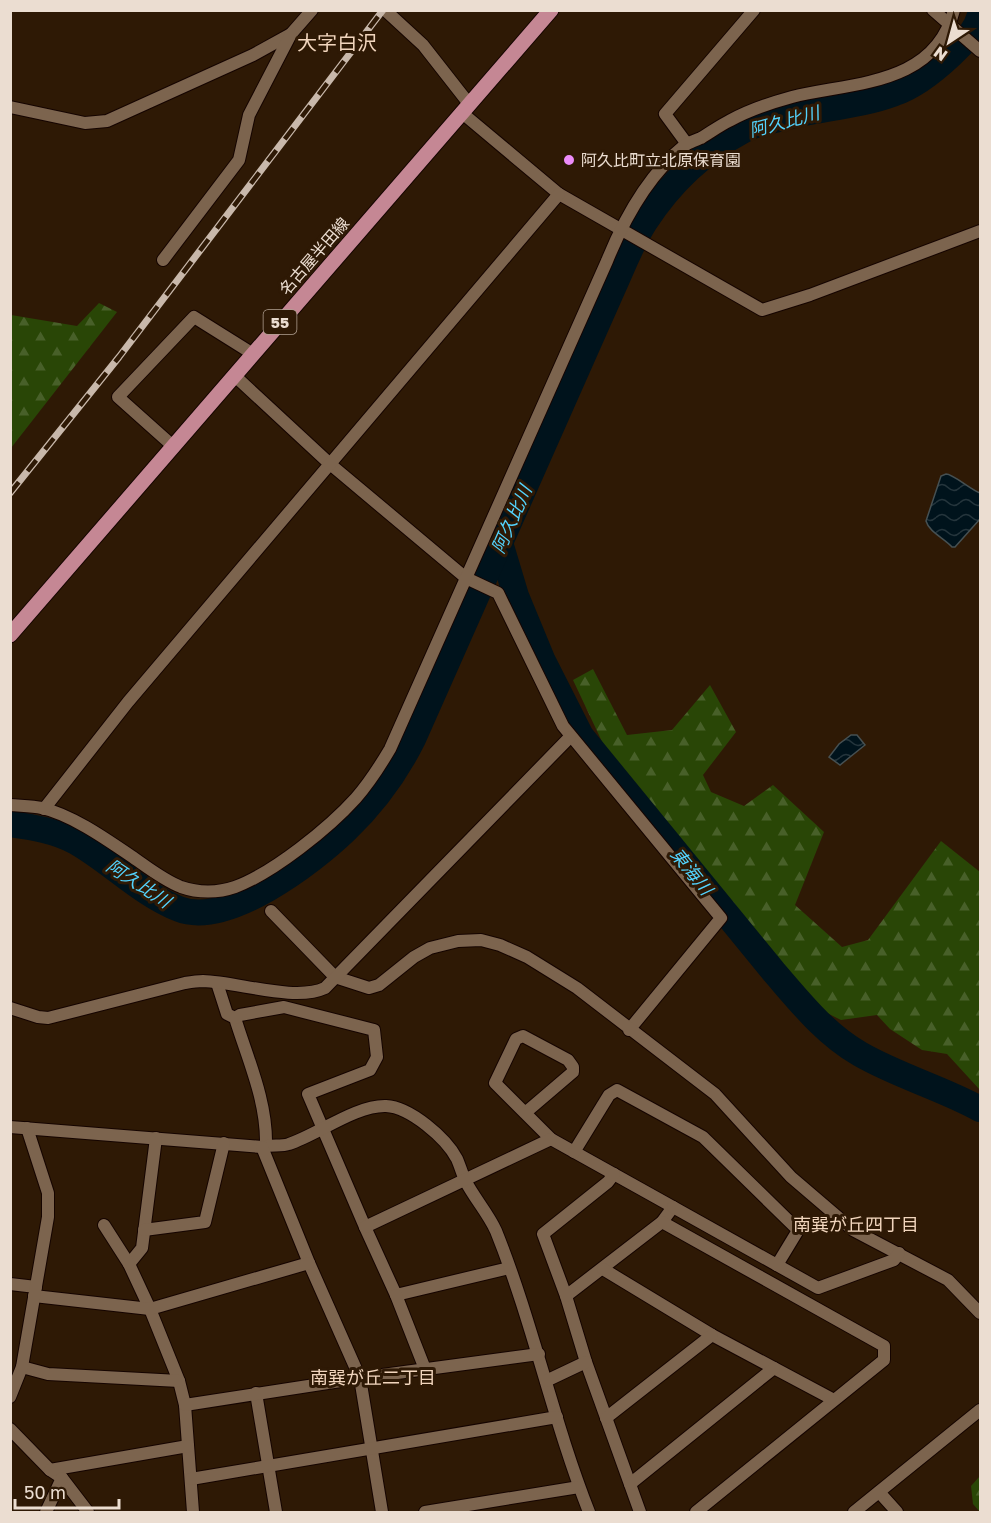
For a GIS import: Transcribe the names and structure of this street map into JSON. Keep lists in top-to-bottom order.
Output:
{
  "streets": {
    "main road": ["名古屋半田線", "55"]
  },
  "districts": ["大字白沢", "南巽が丘四丁目", "南巽が丘二丁目"],
  "water": ["阿久比川", "東海川"],
  "places": ["阿久比町立北原保育園"],
  "scale_bar": "50 m",
  "north": "bottom left"
}
